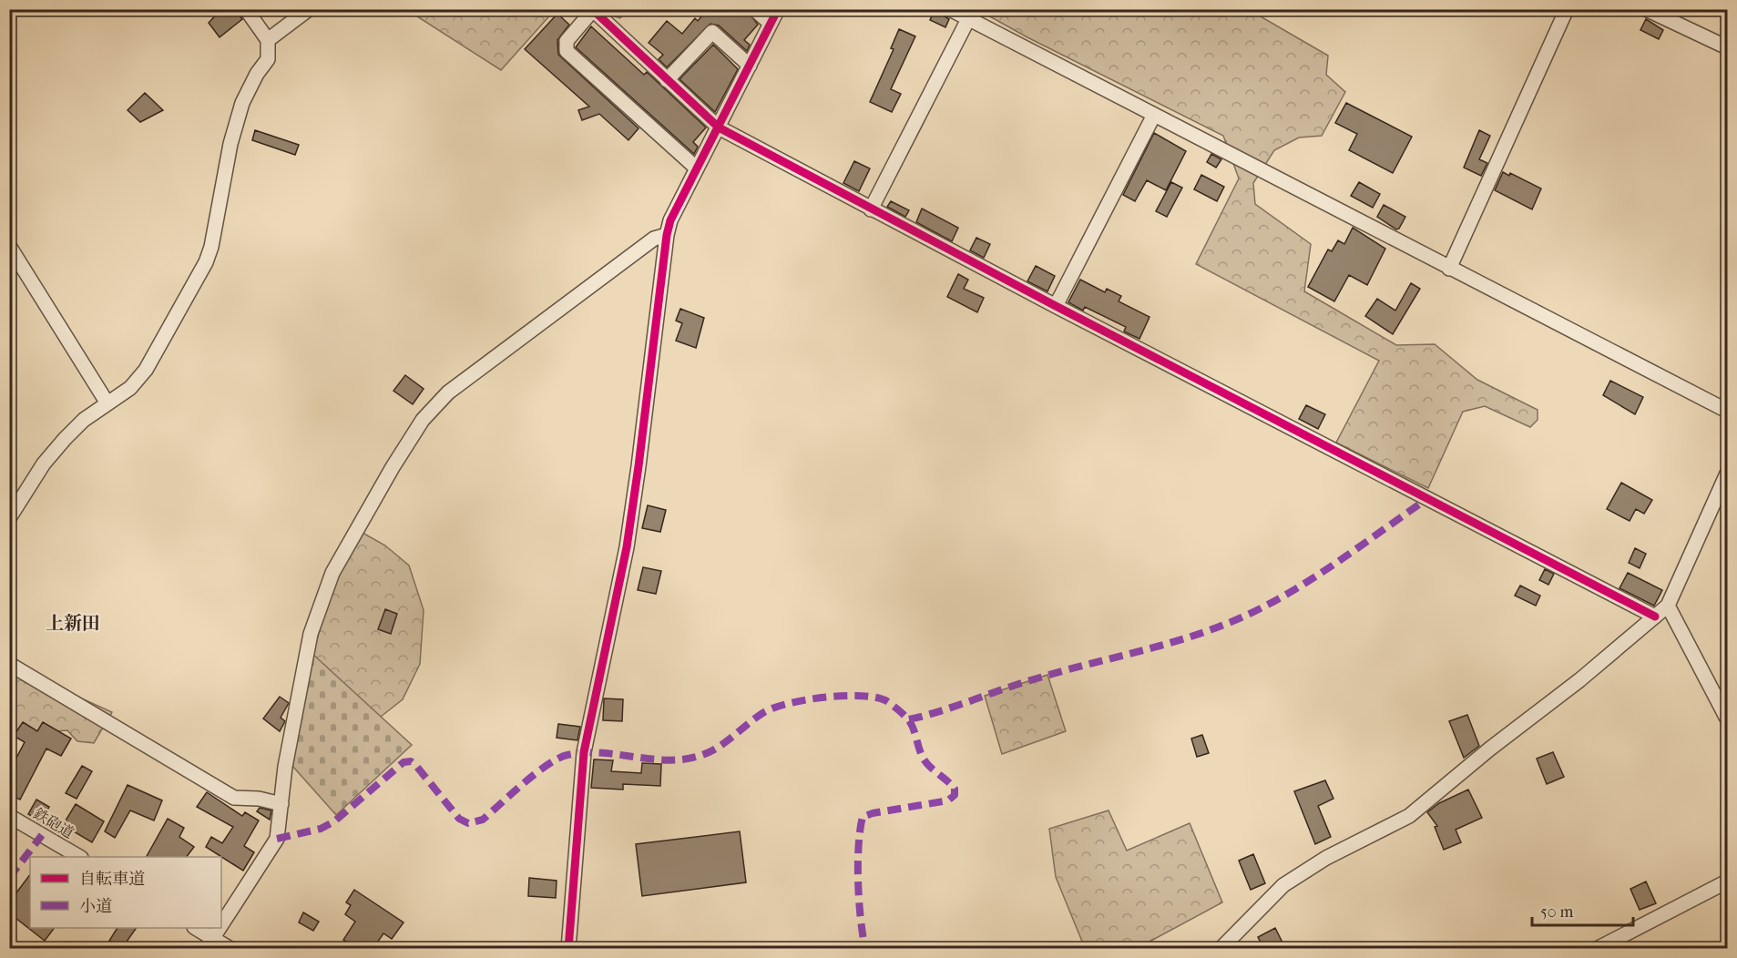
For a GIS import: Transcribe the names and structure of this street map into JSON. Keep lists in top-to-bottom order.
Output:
{
  "streets": {
    "street": ["鉄砲道"]
  },
  "districts": ["上新田"],
  "legend": ["自転車道", "小道"],
  "scale_bar": "50 m"
}
